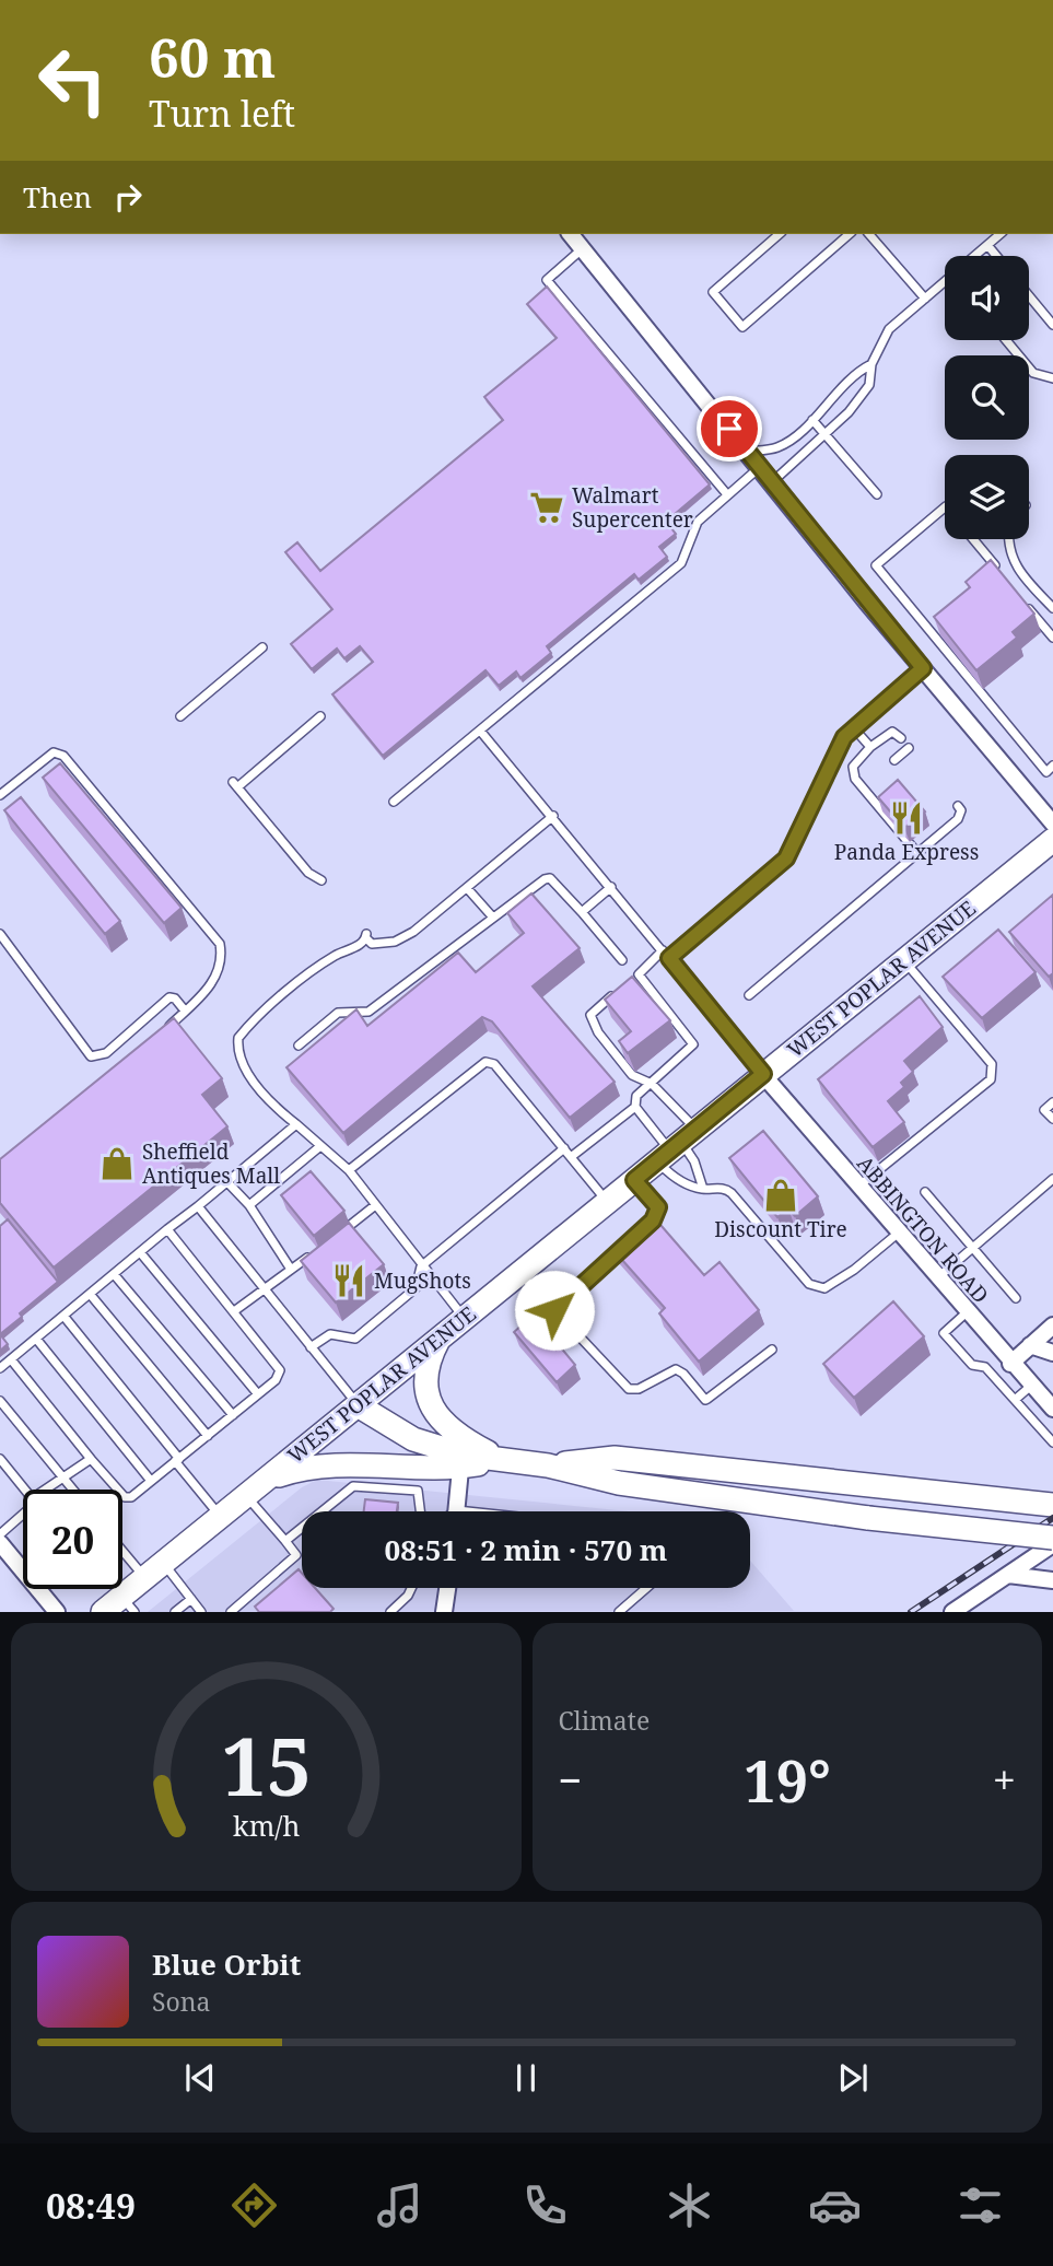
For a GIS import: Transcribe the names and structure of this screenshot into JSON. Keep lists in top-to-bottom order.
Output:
{
  "streets": {
    "main road": ["WEST POPLAR AVENUE"],
    "street": ["ABBINGTON ROAD"]
  },
  "crossings": [
    ["WEST POPLAR AVENUE", "ABBINGTON ROAD"]
  ],
  "places": {
    "supermarket": ["Walmart Supercenter"],
    "restaurant": ["Panda Express", "MugShots"],
    "shop": ["Sheffield Antiques Mall", "Discount Tire"]
  },
  "page": {
    "turn": ["60 m", "Turn left"],
    "then": "Then",
    "limit": "20",
    "trip": "08:51 · 2 min · 570 m",
    "tile": "Climate",
    "heat": ["−", "19°", "+"],
    "song": ["Blue Orbit", "Sona"],
    "tabs": "08:49",
    "gauge": ["15", "km/h"]
  }
}
